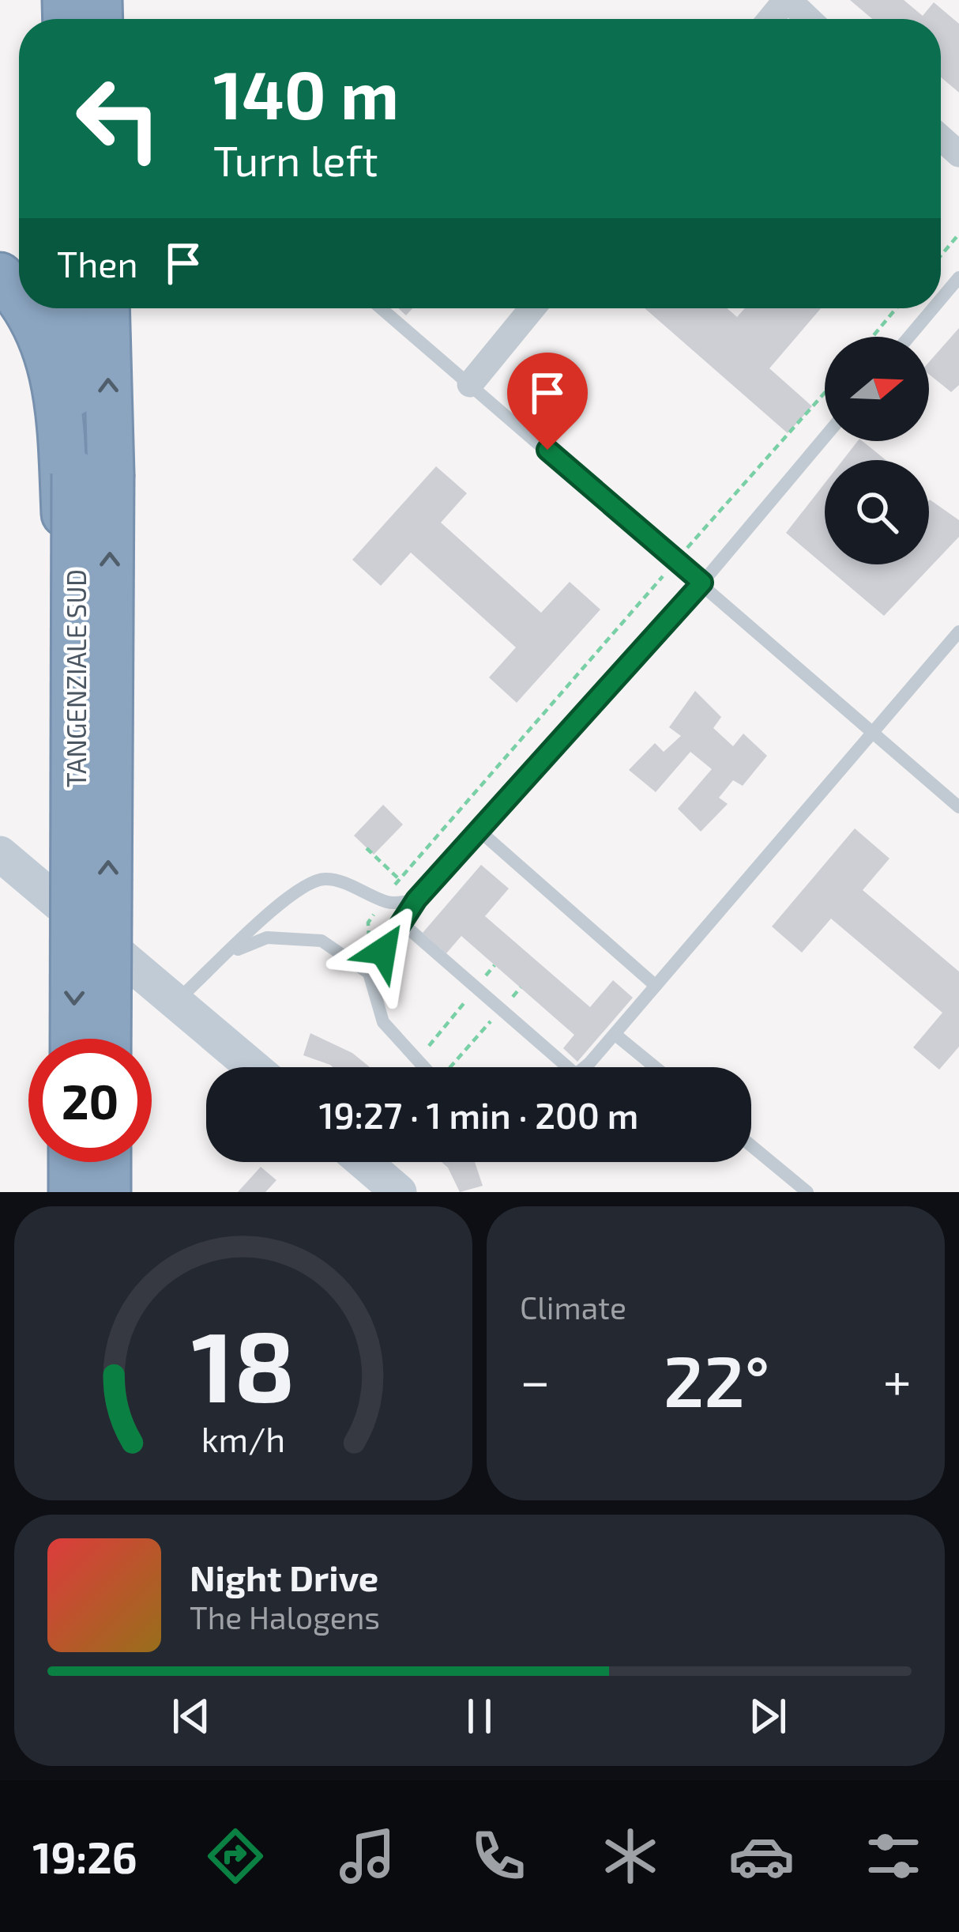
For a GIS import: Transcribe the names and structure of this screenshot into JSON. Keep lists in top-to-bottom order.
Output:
{
  "streets": {
    "highway": ["TANGENZIALE SUD"]
  },
  "north": "right",
  "page": {
    "turn": ["140 m", "Turn left"],
    "then": "Then",
    "limit": "20",
    "trip": "19:27 · 1 min · 200 m",
    "tile": "Climate",
    "heat": ["−", "22°", "+"],
    "song": ["Night Drive", "The Halogens"],
    "tabs": "19:26",
    "gauge": ["18", "km/h"]
  }
}
